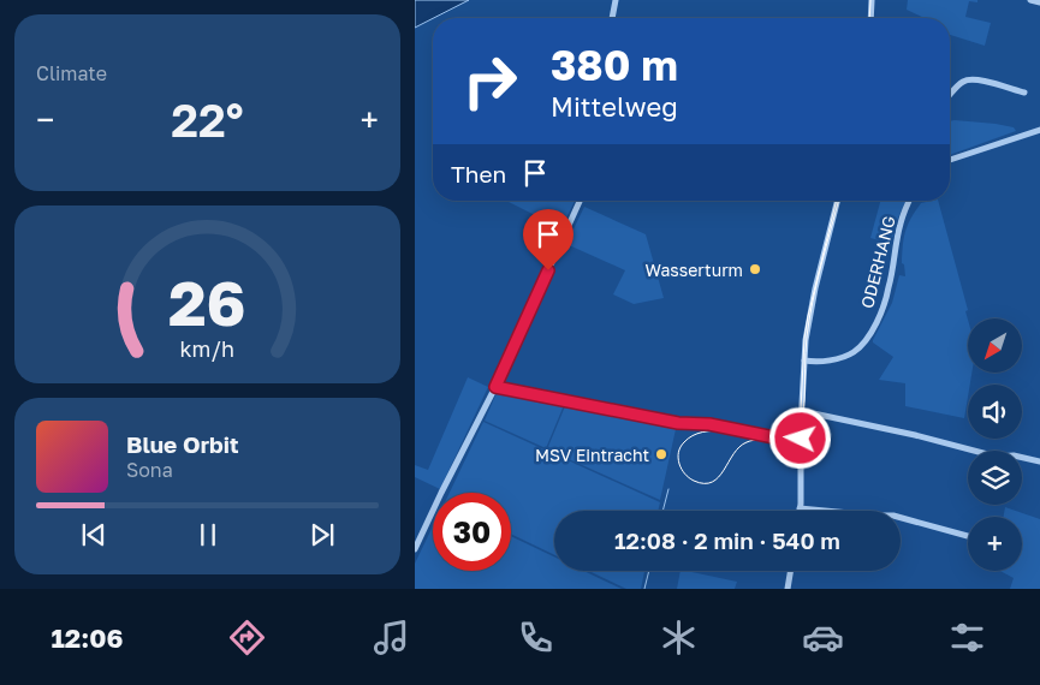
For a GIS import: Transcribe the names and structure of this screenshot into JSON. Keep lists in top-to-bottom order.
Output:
{
  "streets": {
    "street": ["ODERHANG"]
  },
  "places": ["Wasserturm", "MSV Eintracht"],
  "north": "bottom left",
  "page": {
    "tile": "Climate",
    "turn": ["380 m", "Mittelweg"],
    "heat": ["−", "22°", "+"],
    "then": "Then",
    "map_buttons": "+",
    "song": ["Blue Orbit", "Sona"],
    "limit": "30",
    "trip": "12:08 · 2 min · 540 m",
    "tabs": "12:06",
    "gauge": ["26", "km/h"]
  }
}
